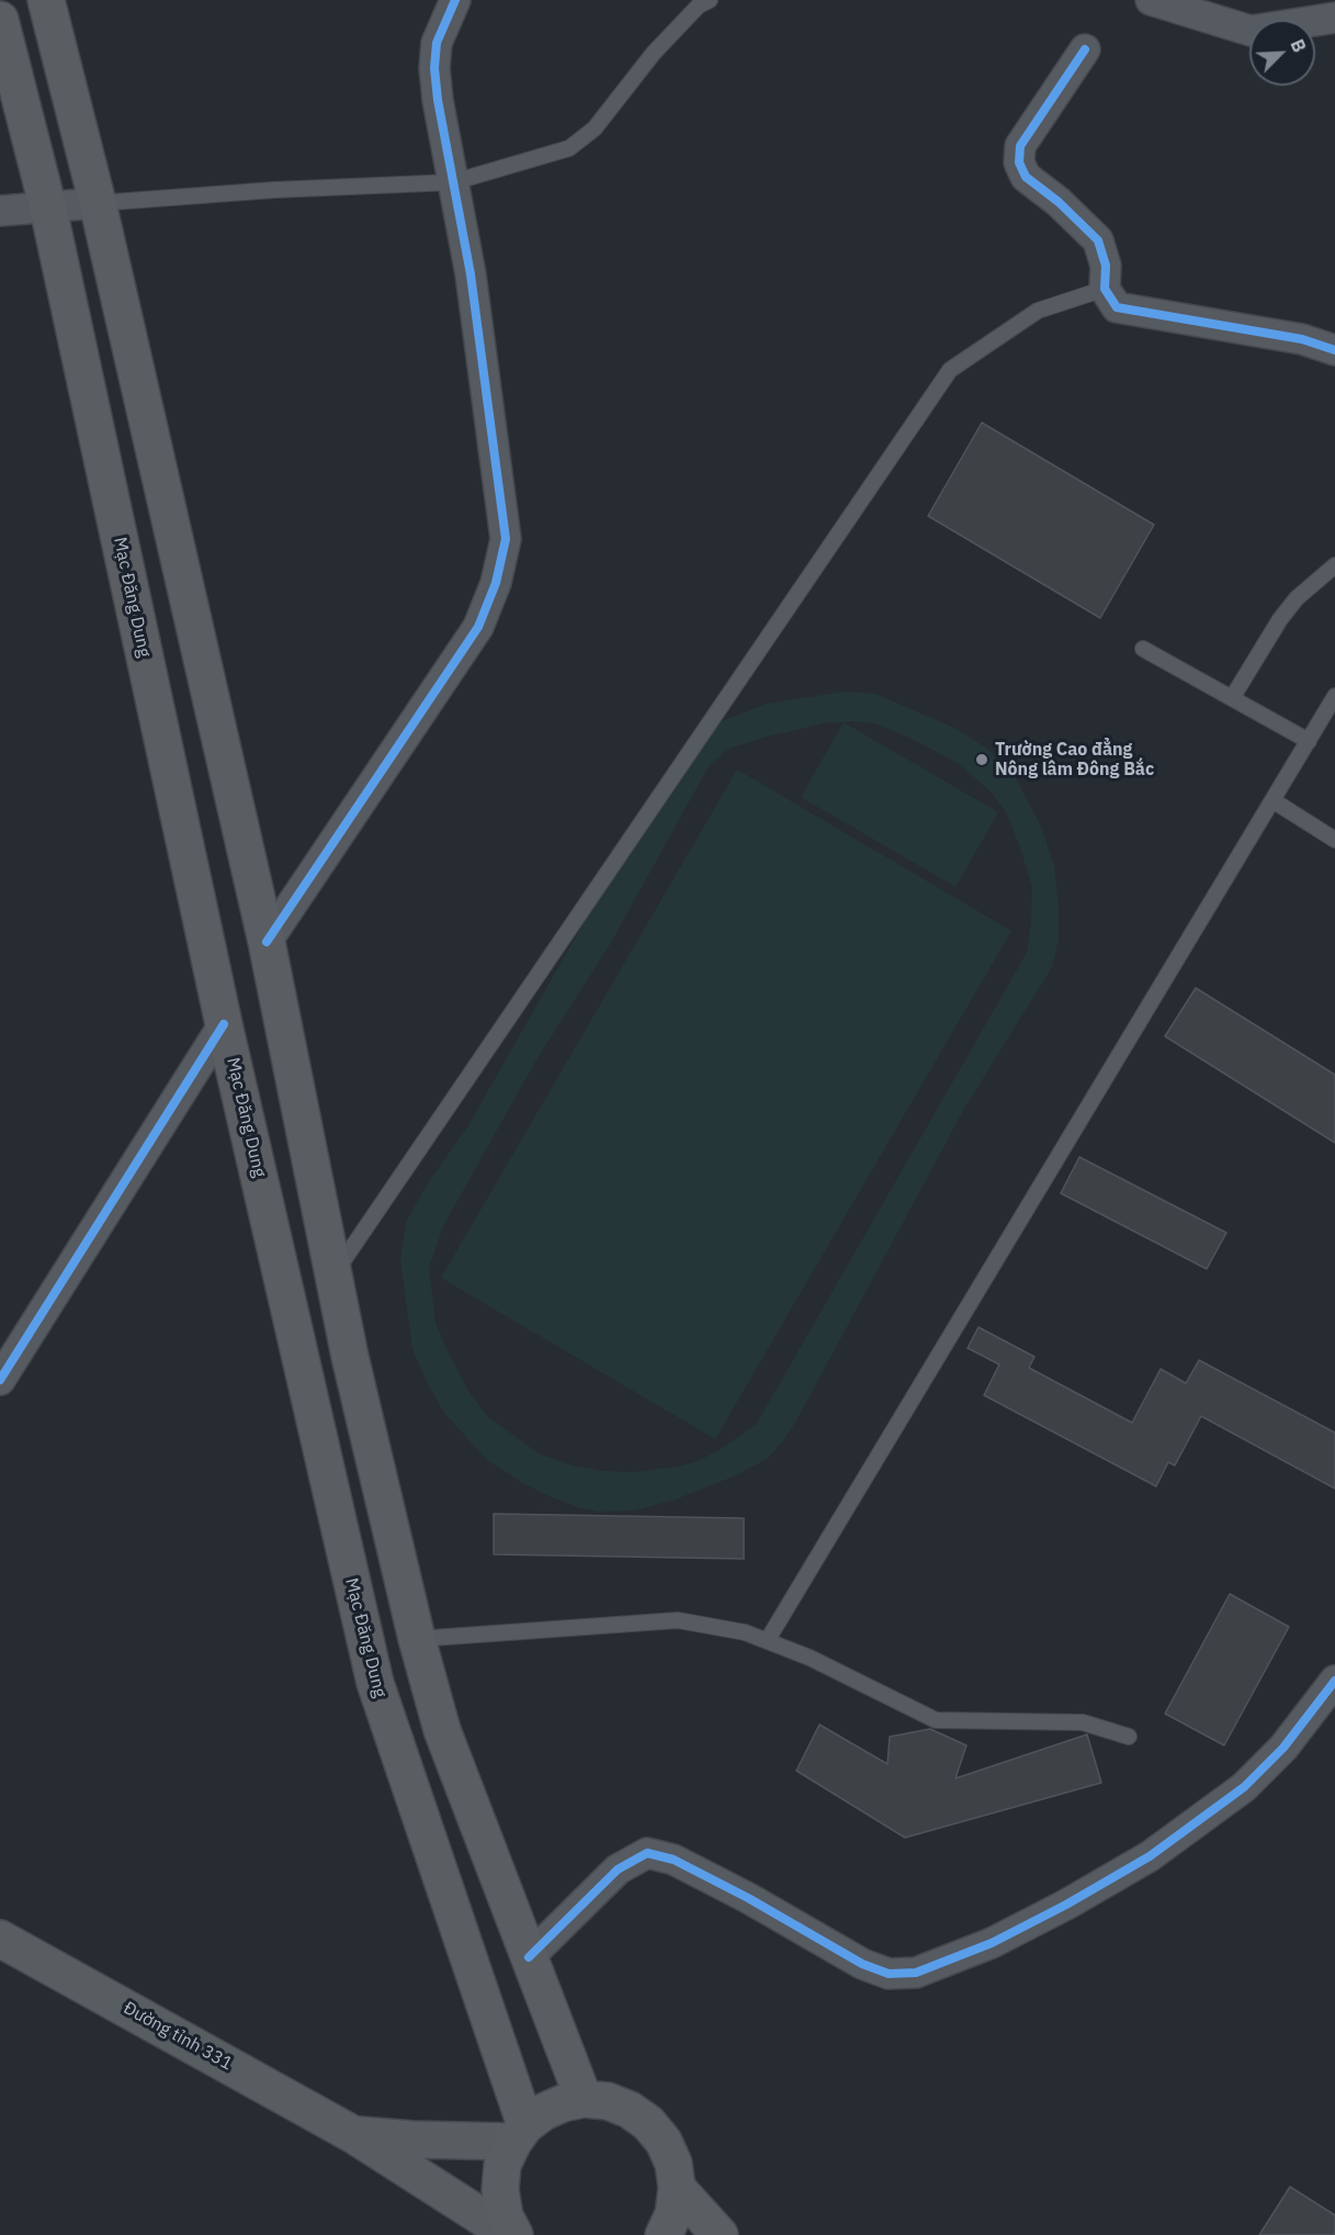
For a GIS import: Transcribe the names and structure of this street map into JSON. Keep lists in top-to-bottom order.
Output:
{
  "streets": {
    "highway": ["Mạc Đăng Dung"],
    "main road": ["Đường tỉnh 331"]
  },
  "crossings": [
    ["Mạc Đăng Dung", "Đường tỉnh 331"]
  ],
  "places": ["Trường Cao đẳng Nông lâm Đông Bắc"],
  "north": "top right"
}
